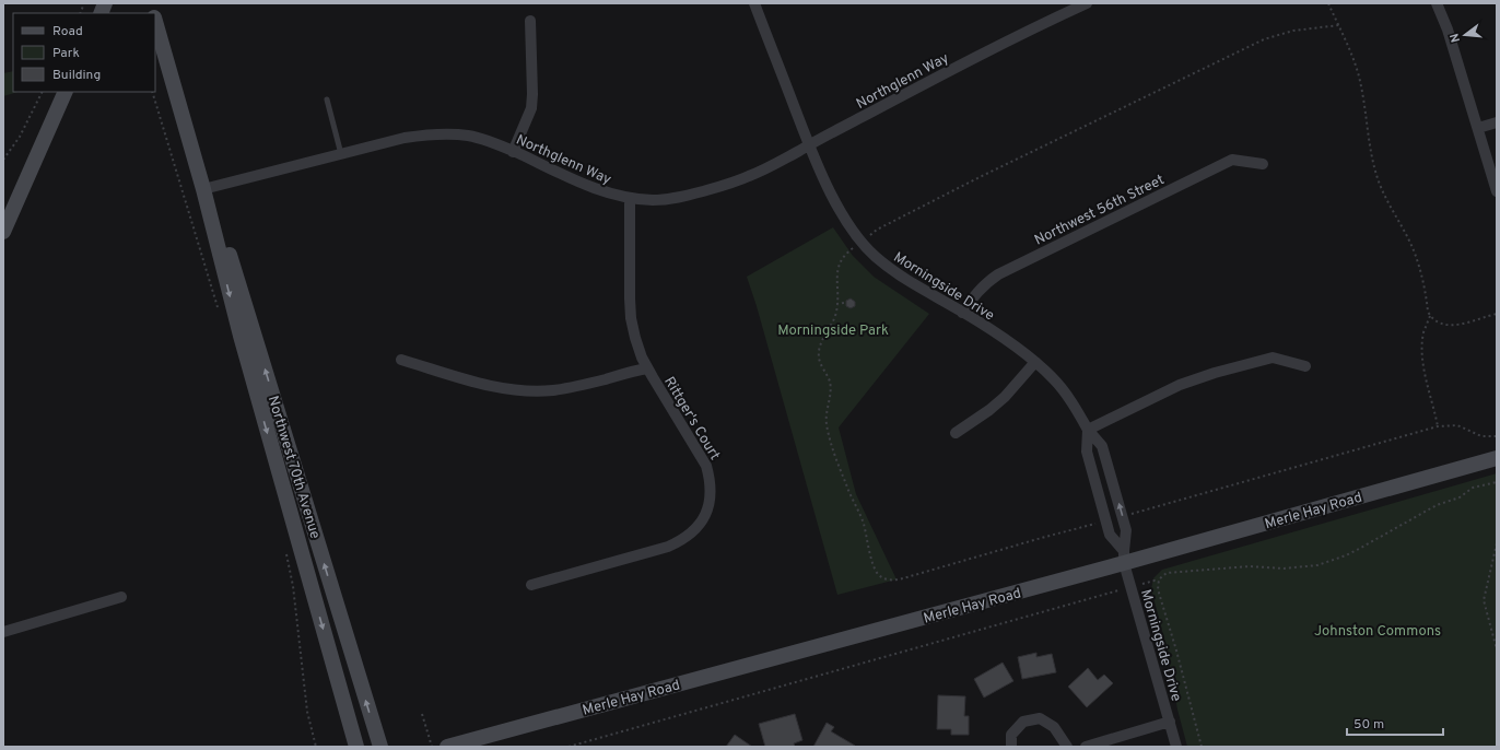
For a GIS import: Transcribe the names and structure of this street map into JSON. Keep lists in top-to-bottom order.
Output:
{
  "streets": {
    "main road": ["Northwest 70th Avenue", "Merle Hay Road"],
    "street": [
      "Northglenn Way",
      "Northwest 56th Street",
      "Morningside Drive",
      "Rittger's Court"
    ]
  },
  "crossings": [
    ["Northglenn Way", "Morningside Drive"],
    ["Northglenn Way", "Rittger's Court"],
    ["Northglenn Way", "Northwest 70th Avenue"],
    ["Northwest 56th Street", "Morningside Drive"],
    ["Morningside Drive", "Merle Hay Road"]
  ],
  "parks": ["Morningside Park", "Johnston Commons"],
  "legend": ["Road", "Park", "Building"],
  "scale_bar": "50 m",
  "north": "left"
}
